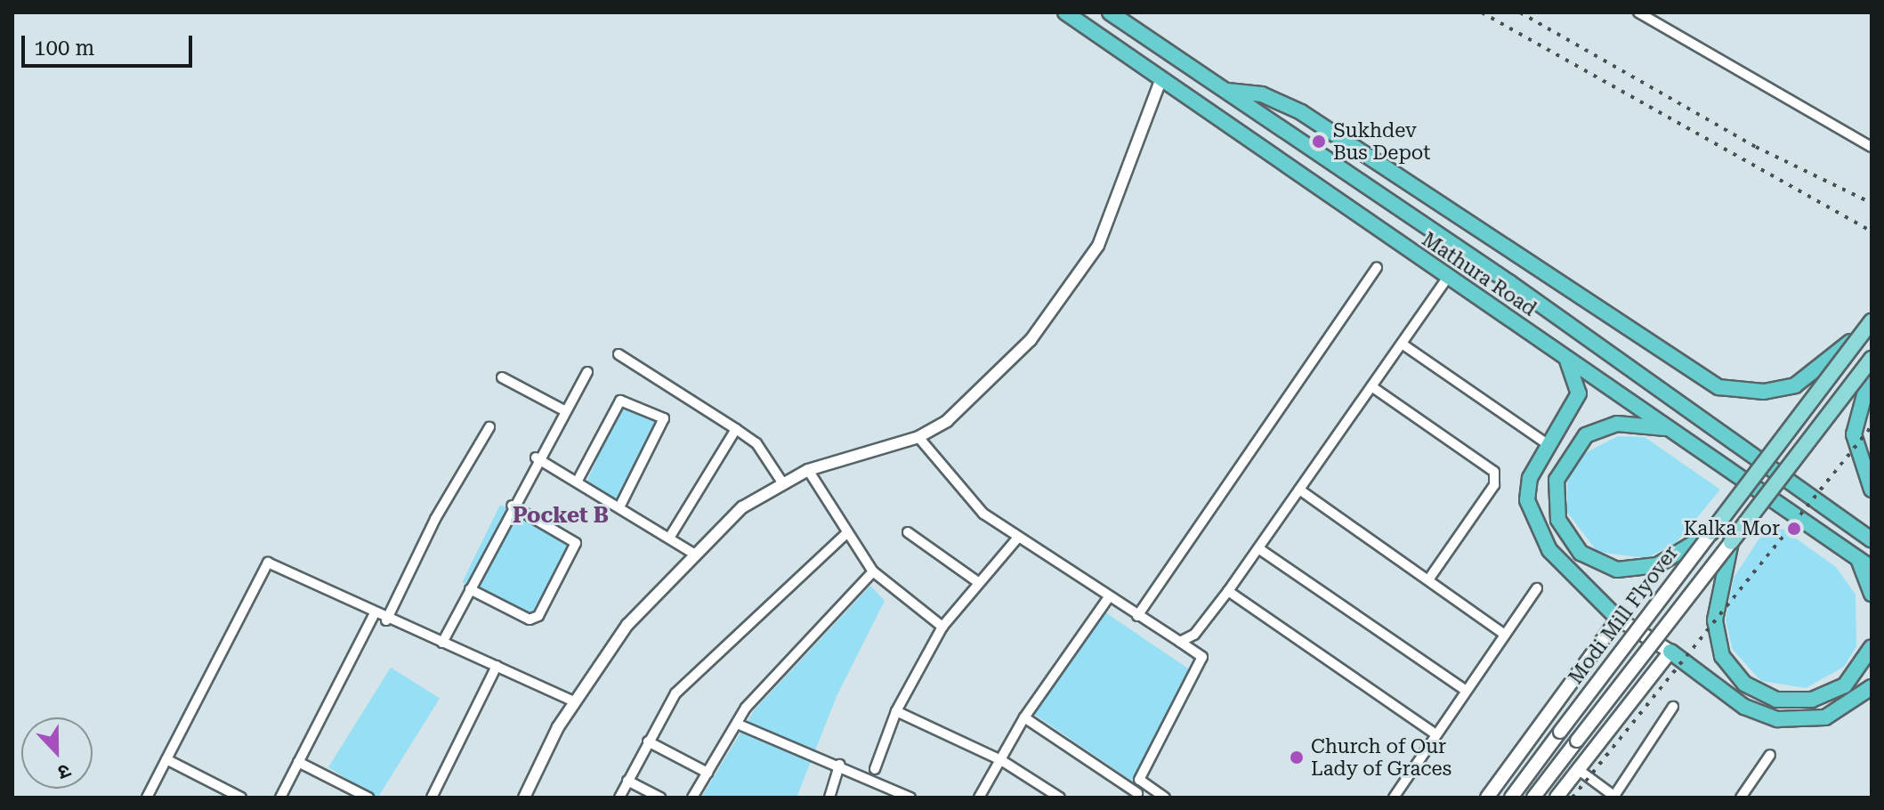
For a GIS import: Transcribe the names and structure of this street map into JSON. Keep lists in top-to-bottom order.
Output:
{
  "streets": {
    "highway": ["Mathura Road"],
    "main road": ["Modi Mill Flyover"]
  },
  "districts": ["Pocket B"],
  "places": ["Sukhdev Bus Depot", "Kalka Mor", "Church of Our Lady of Graces"],
  "scale_bar": "100 m",
  "north": "bottom"
}
